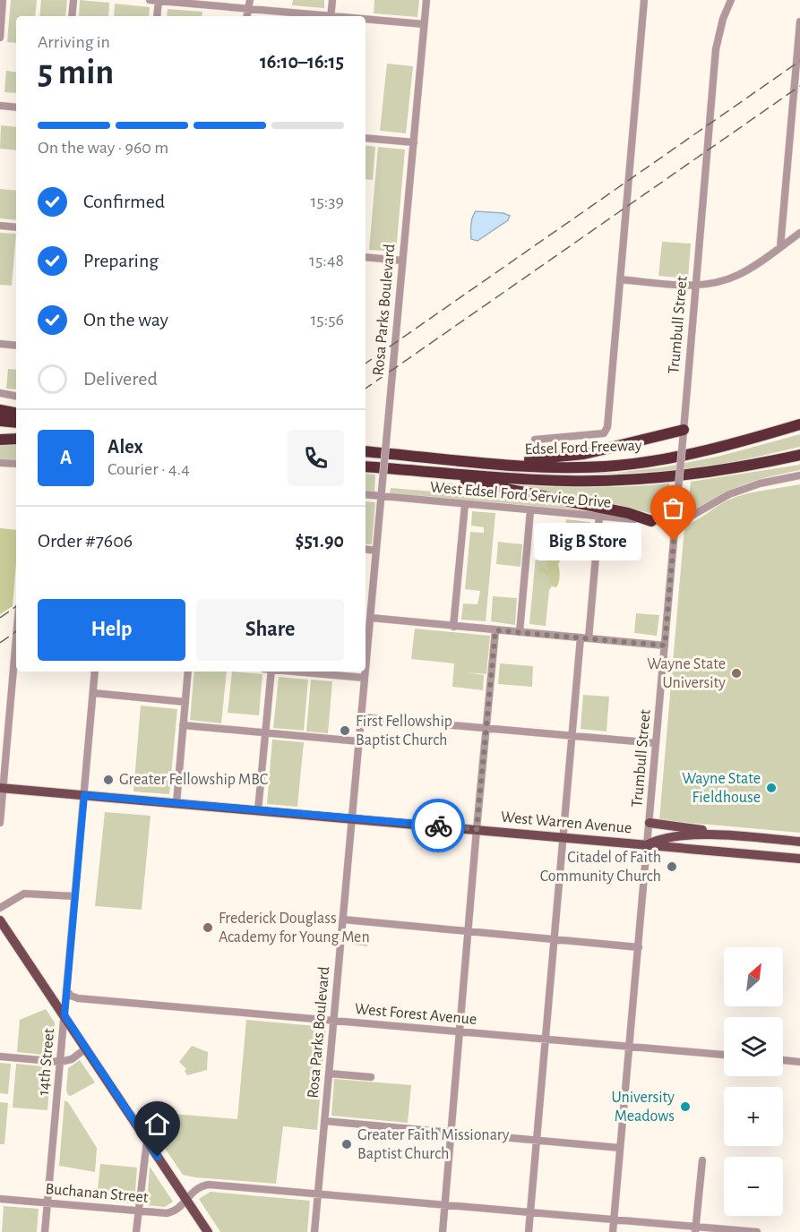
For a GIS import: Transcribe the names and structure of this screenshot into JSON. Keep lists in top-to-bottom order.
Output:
{
  "streets": {
    "highway": ["Edsel Ford Freeway"],
    "main road": ["West Warren Avenue"],
    "street": [
      "Rosa Parks Boulevard",
      "Trumbull Street",
      "West Edsel Ford Service Drive",
      "West Forest Avenue",
      "14th Street",
      "Buchanan Street"
    ]
  },
  "crossings": [
    ["Rosa Parks Boulevard", "West Edsel Ford Service Drive"],
    ["Rosa Parks Boulevard", "West Warren Avenue"],
    ["Rosa Parks Boulevard", "West Forest Avenue"],
    ["Rosa Parks Boulevard", "Buchanan Street"],
    ["Trumbull Street", "West Edsel Ford Service Drive"],
    ["Trumbull Street", "West Warren Avenue"],
    ["Trumbull Street", "West Forest Avenue"],
    ["Trumbull Street", "Buchanan Street"],
    ["West Warren Avenue", "14th Street"],
    ["West Forest Avenue", "14th Street"],
    ["14th Street", "Buchanan Street"]
  ],
  "places": [
    "Big B Store",
    "Wayne State University",
    "First Fellowship Baptist Church",
    "Greater Fellowship MBC",
    "Wayne State Fieldhouse",
    "Citadel of Faith Community Church",
    "Frederick Douglass Academy for Young Men",
    "University Meadows",
    "Greater Faith Missionary Baptist Church"
  ],
  "north": "top right",
  "page": {
    "heading": ["5 min", "Arriving in", "16:10–16:15"],
    "panel": [
      "Alex",
      "Courier · 4.4",
      "Order #7606",
      "$51.90"
    ],
    "bar": "On the way · 960 m",
    "list": [
      ["Confirmed", "15:39"],
      ["Preparing", "15:48"],
      ["On the way", "15:56"],
      "Delivered"
    ],
    "round": "A",
    "bubble": "Big B Store",
    "buttons": ["Help", "Share"],
    "map_buttons": ["+", "−"]
  }
}
